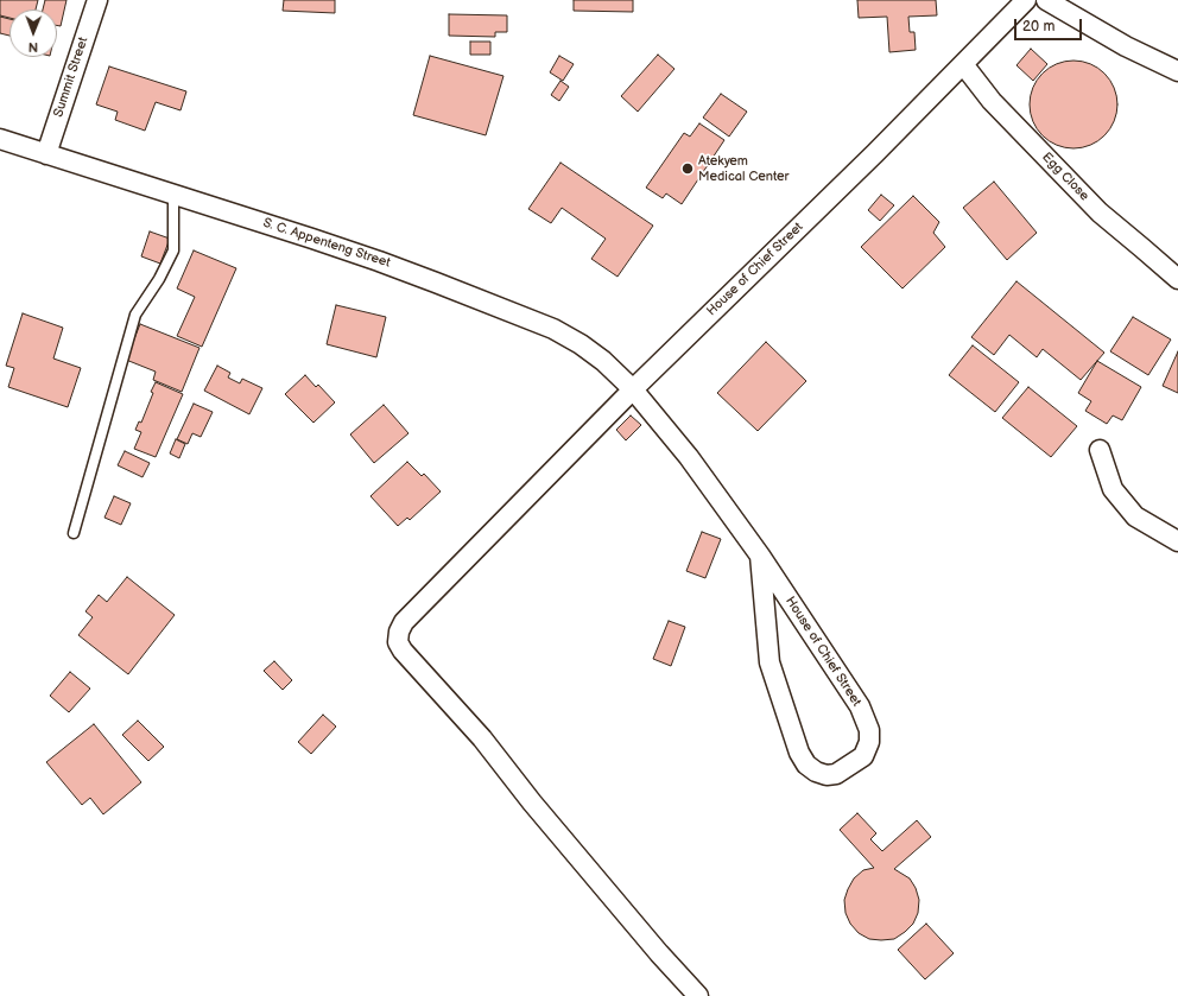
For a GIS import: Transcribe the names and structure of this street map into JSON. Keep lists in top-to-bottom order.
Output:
{
  "streets": {
    "street": [
      "Summit Street",
      "Egg Close",
      "S. C. Appenteng Street",
      "House of Chief Street"
    ]
  },
  "crossings": [
    ["Summit Street", "S. C. Appenteng Street"],
    ["Egg Close", "House of Chief Street"],
    ["S. C. Appenteng Street", "House of Chief Street"]
  ],
  "places": ["Atekyem Medical Center"],
  "scale_bar": "20 m",
  "north": "bottom"
}
